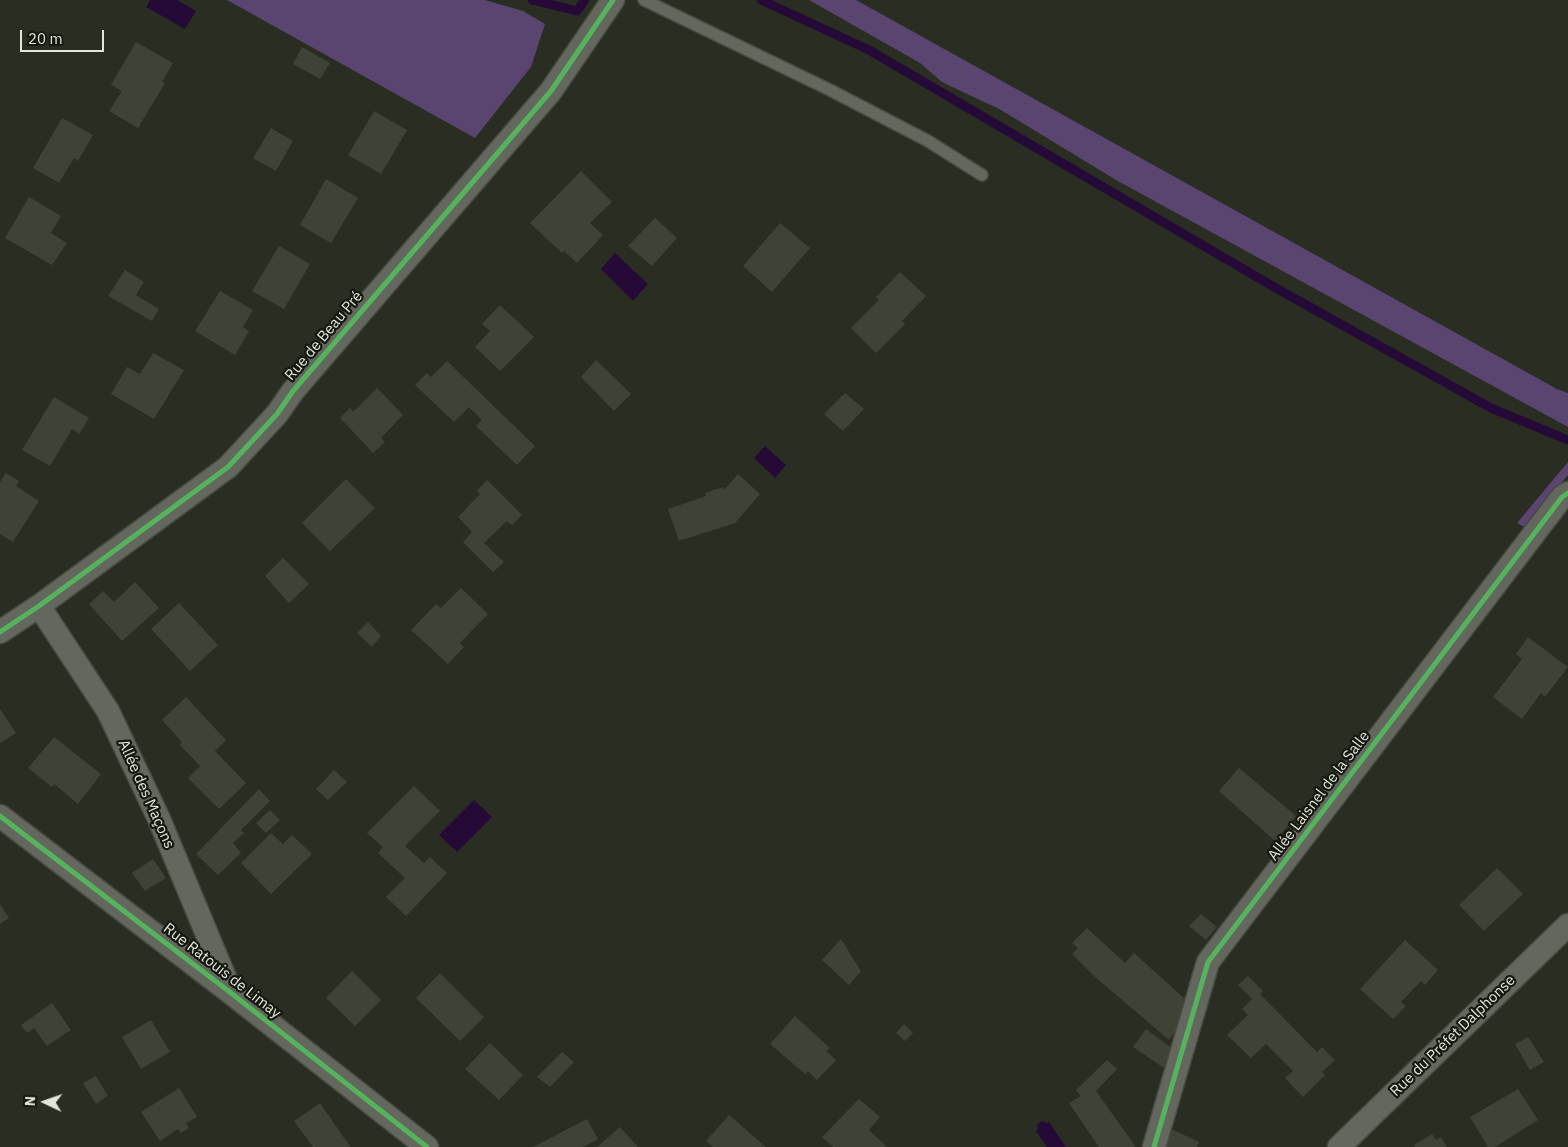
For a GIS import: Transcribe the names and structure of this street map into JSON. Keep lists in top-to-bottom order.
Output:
{
  "streets": {
    "street": [
      "Rue de Beau Pré",
      "Allée des Maçons",
      "Allée Laisnel de la Salle",
      "Rue Ratouis de Limay",
      "Rue du Préfet Dalphonse"
    ]
  },
  "crossings": [
    ["Rue de Beau Pré", "Allée des Maçons"],
    ["Allée des Maçons", "Rue Ratouis de Limay"]
  ],
  "scale_bar": "20 m",
  "north": "left"
}
